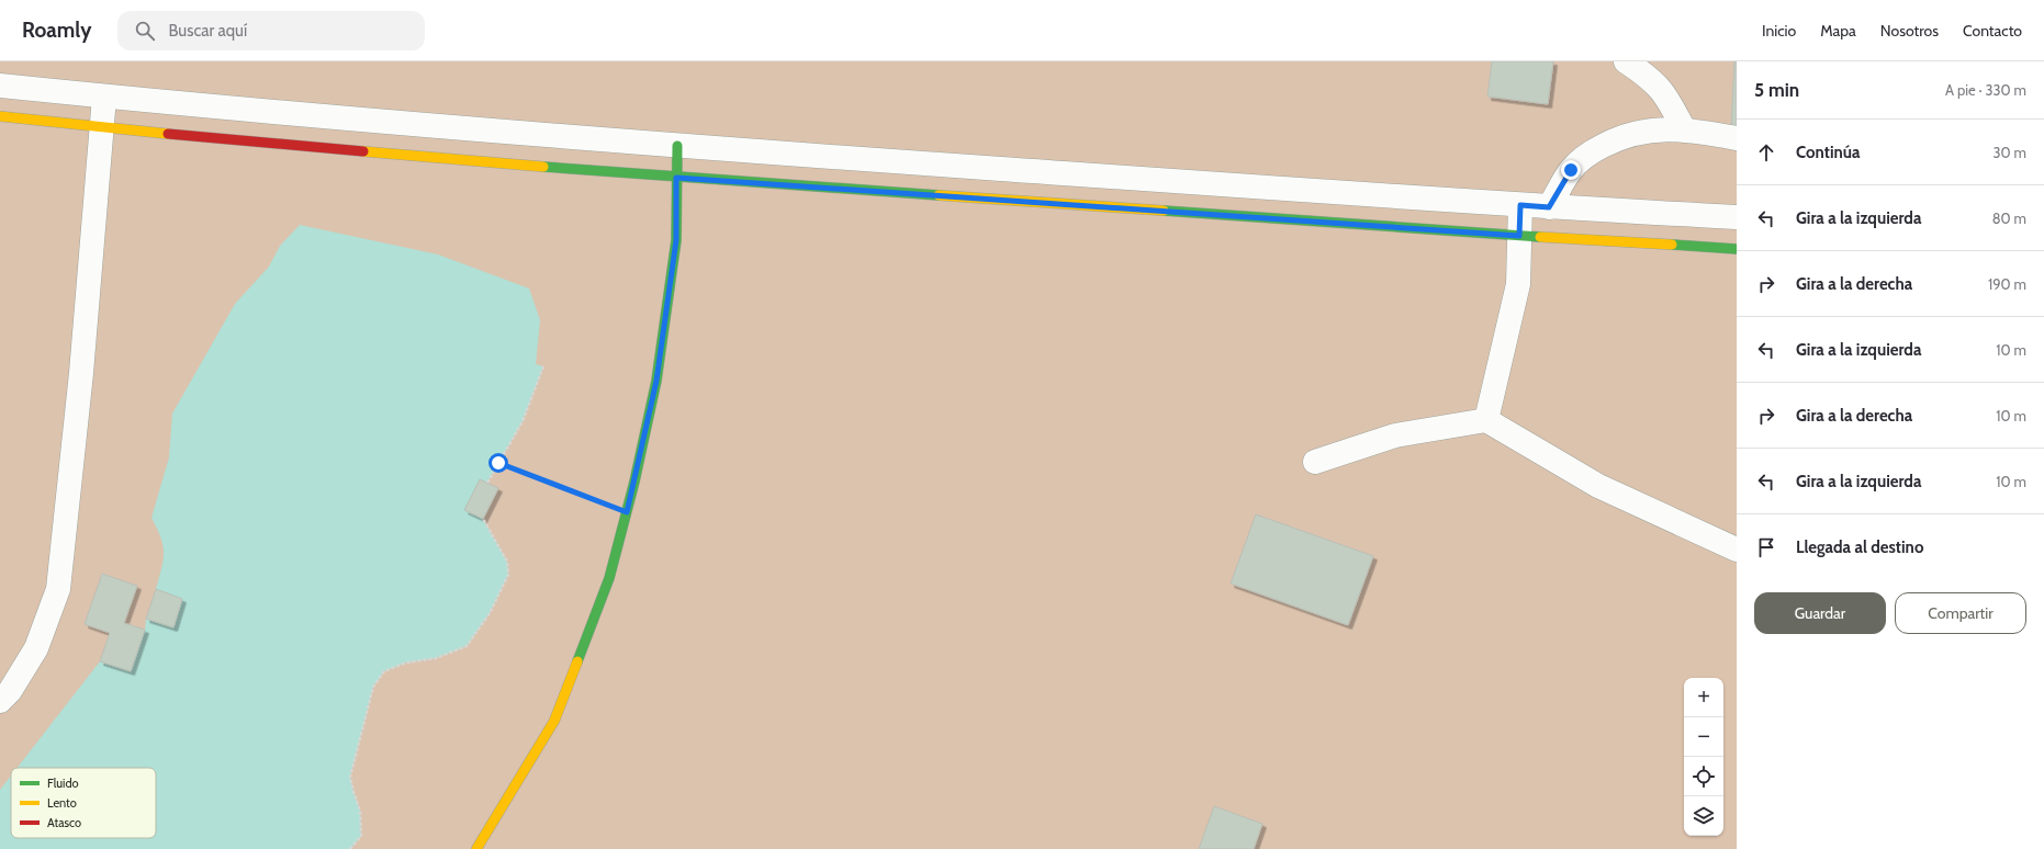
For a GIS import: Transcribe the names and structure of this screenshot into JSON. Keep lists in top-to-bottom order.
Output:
{
  "legend": ["Fluido", "Lento", "Atasco"],
  "page": {
    "header": "Roamly",
    "search": "Buscar aquí",
    "nav": [
      "Inicio",
      "Mapa",
      "Nosotros",
      "Contacto"
    ],
    "heading": ["5 min", "A pie · 330 m"],
    "list": [
      ["Continúa", "30 m"],
      ["Gira a la izquierda", "80 m"],
      ["Gira a la derecha", "190 m"],
      ["Gira a la izquierda", "10 m"],
      ["Gira a la derecha", "10 m"],
      ["Gira a la izquierda", "10 m"],
      "Llegada al destino"
    ],
    "buttons": ["Guardar", "Compartir"],
    "map_buttons": ["+", "−"]
  }
}
